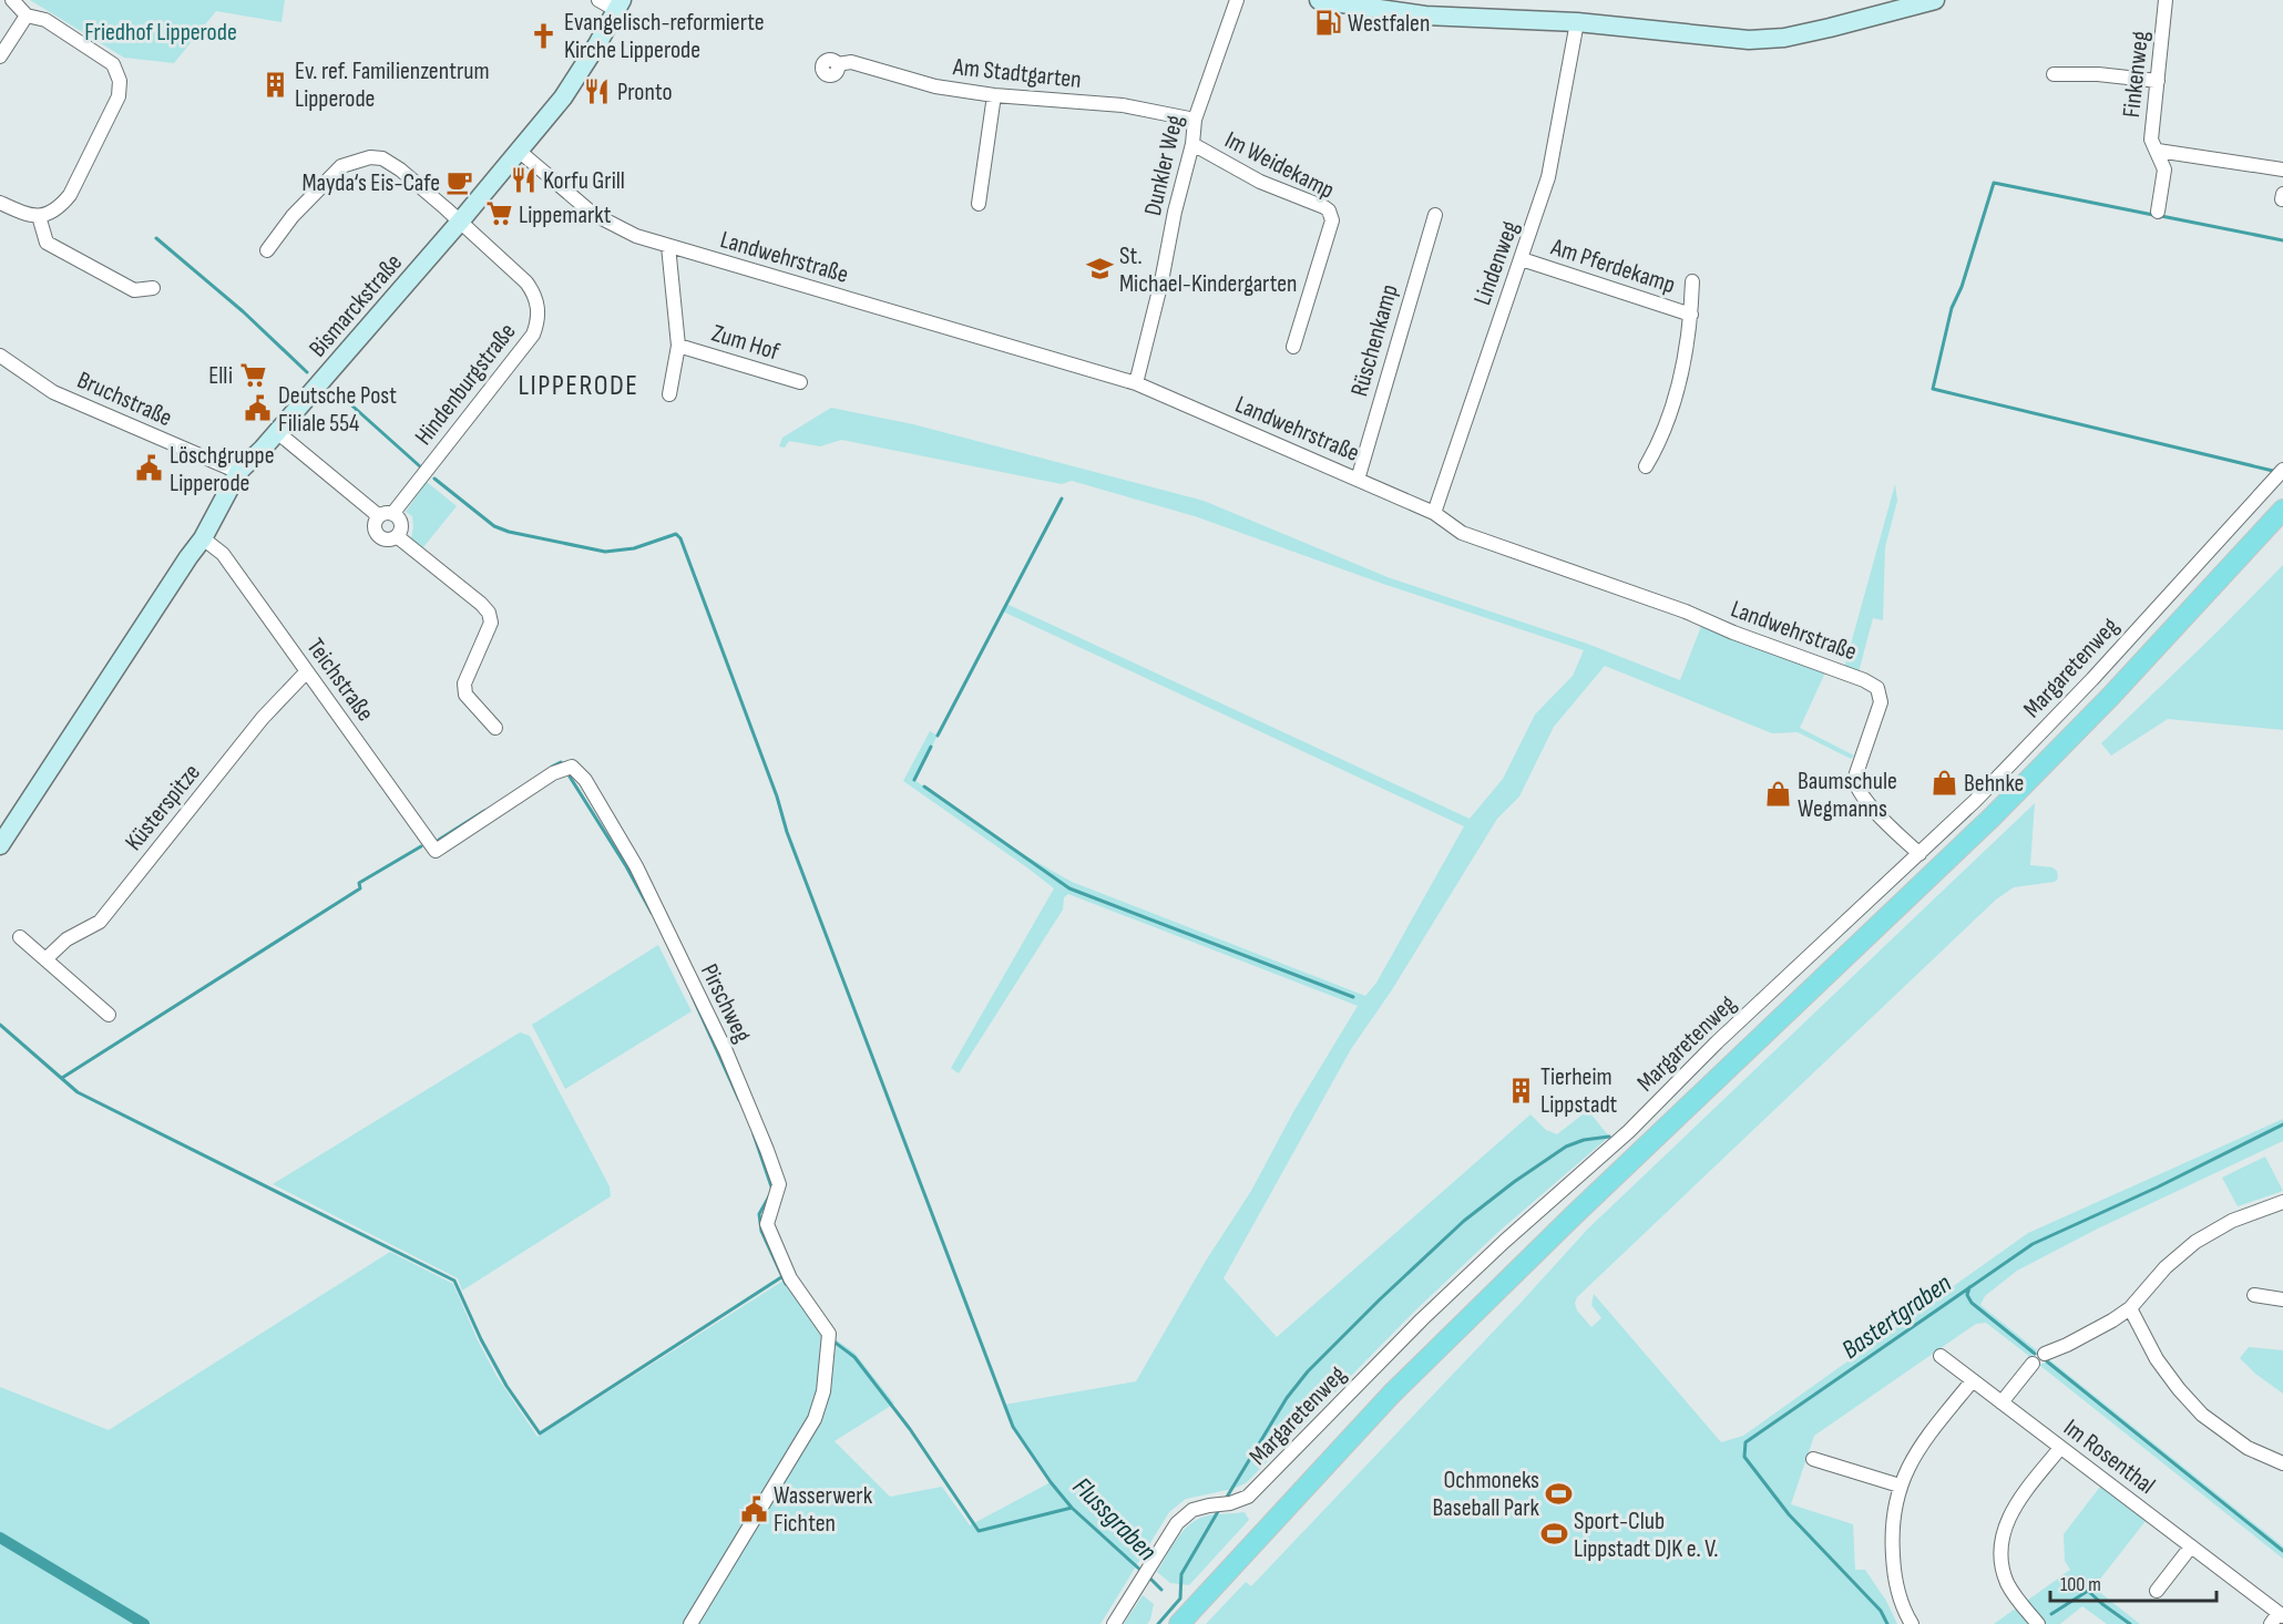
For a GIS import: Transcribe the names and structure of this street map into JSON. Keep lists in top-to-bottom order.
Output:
{
  "streets": {
    "main road": ["Bismarckstraße"],
    "street": [
      "Am Stadtgarten",
      "Finkenweg",
      "Im Weidekamp",
      "Dunkler Weg",
      "Landwehrstraße",
      "Lindenweg",
      "Am Pferdekamp",
      "Rüschenkamp",
      "Zum Hof",
      "Hindenburgstraße",
      "Bruchstraße",
      "Margaretenweg",
      "Teichstraße",
      "Küsterspitze",
      "Pirschweg",
      "Im Rosenthal"
    ]
  },
  "crossings": [
    ["Am Stadtgarten", "Dunkler Weg"],
    ["Im Weidekamp", "Dunkler Weg"],
    ["Dunkler Weg", "Landwehrstraße"],
    ["Landwehrstraße", "Lindenweg"],
    ["Landwehrstraße", "Bismarckstraße"],
    ["Landwehrstraße", "Rüschenkamp"],
    ["Landwehrstraße", "Zum Hof"],
    ["Landwehrstraße", "Margaretenweg"],
    ["Lindenweg", "Am Pferdekamp"],
    ["Bismarckstraße", "Hindenburgstraße"],
    ["Bismarckstraße", "Bruchstraße"],
    ["Bismarckstraße", "Teichstraße"],
    ["Teichstraße", "Küsterspitze"],
    ["Teichstraße", "Pirschweg"]
  ],
  "districts": ["LIPPERODE"],
  "water": ["Bastertgraben", "Flussgraben"],
  "parks": ["Friedhof Lipperode"],
  "places": {
    "fuel station": ["Westfalen"],
    "church": ["Evangelisch-reformierte Kirche Lipperode"],
    "building": ["Ev. ref. Familienzentrum Lipperode", "Tierheim Lippstadt"],
    "restaurant": ["Pronto", "Korfu Grill"],
    "cafe": ["Mayda‘s Eis-Cafe"],
    "supermarket": ["Lippemarkt", "Elli"],
    "school or university": ["St. Michael-Kindergarten"],
    "public building": ["Deutsche Post Filiale 554", "Löschgruppe Lipperode", "Wasserwerk Fichten"],
    "shop": ["Behnke", "Baumschule Wegmanns"],
    "sports": ["Ochmoneks Baseball Park", "Sport-Club Lippstadt DJK e. V."]
  },
  "scale_bar": "100 m"
}
